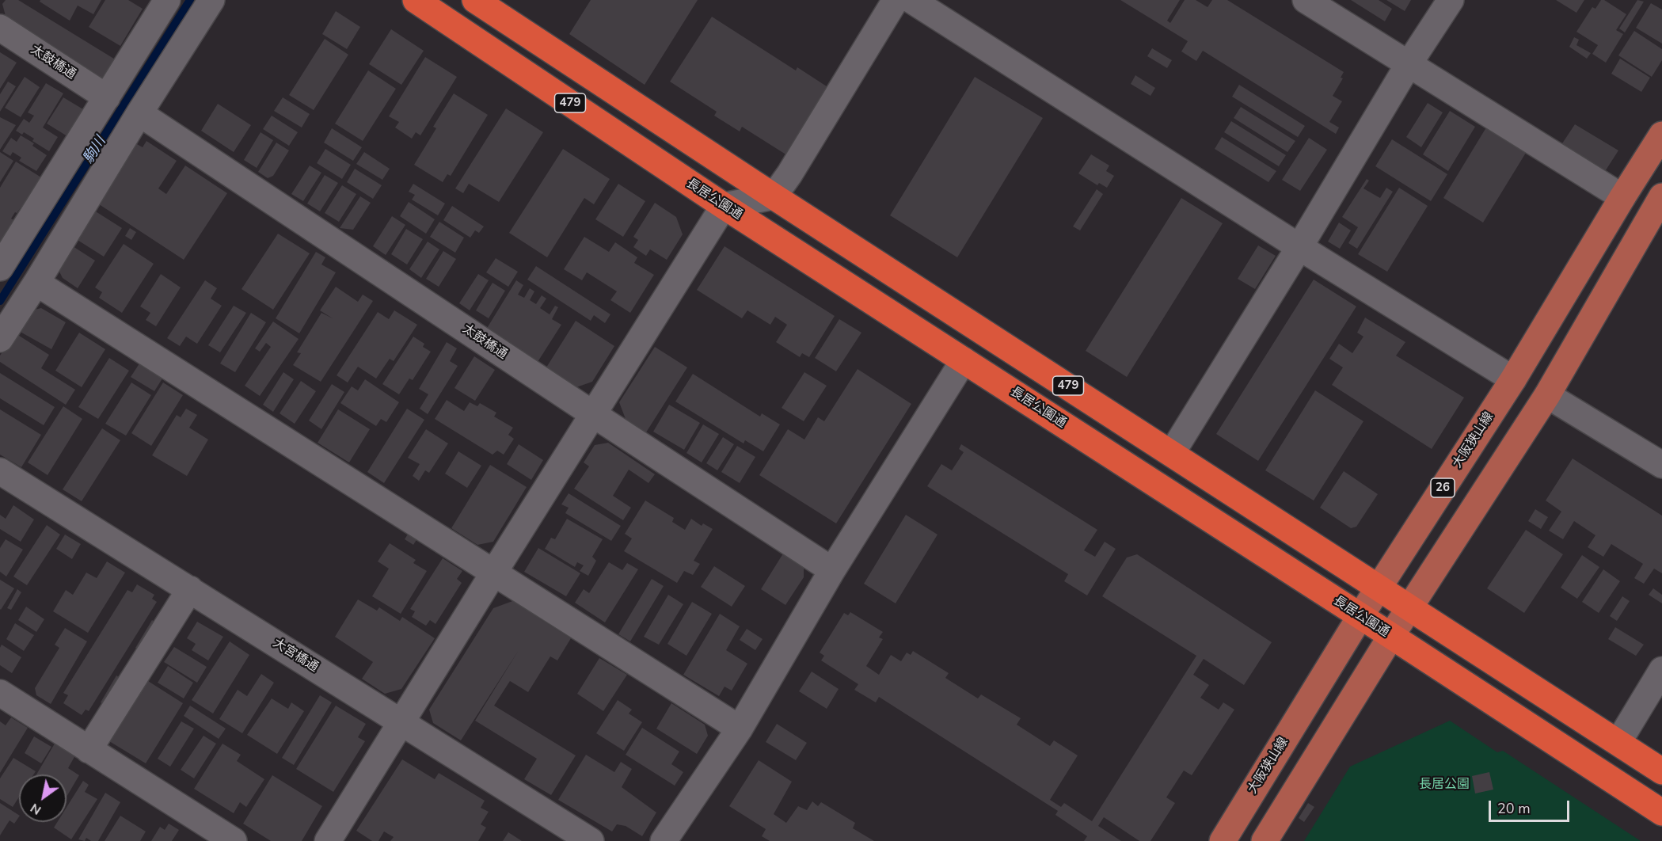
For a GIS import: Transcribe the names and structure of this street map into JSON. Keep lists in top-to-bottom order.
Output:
{
  "streets": {
    "highway": ["479", "長居公園通"],
    "main road": ["大阪狭山線", "26"],
    "street": ["太鼓橋通", "大宮橋通"]
  },
  "crossings": [
    ["479", "大阪狭山線"],
    ["長居公園通", "大阪狭山線"]
  ],
  "water": ["駒川"],
  "parks": ["長居公園"],
  "scale_bar": "20 m",
  "north": "bottom left"
}
